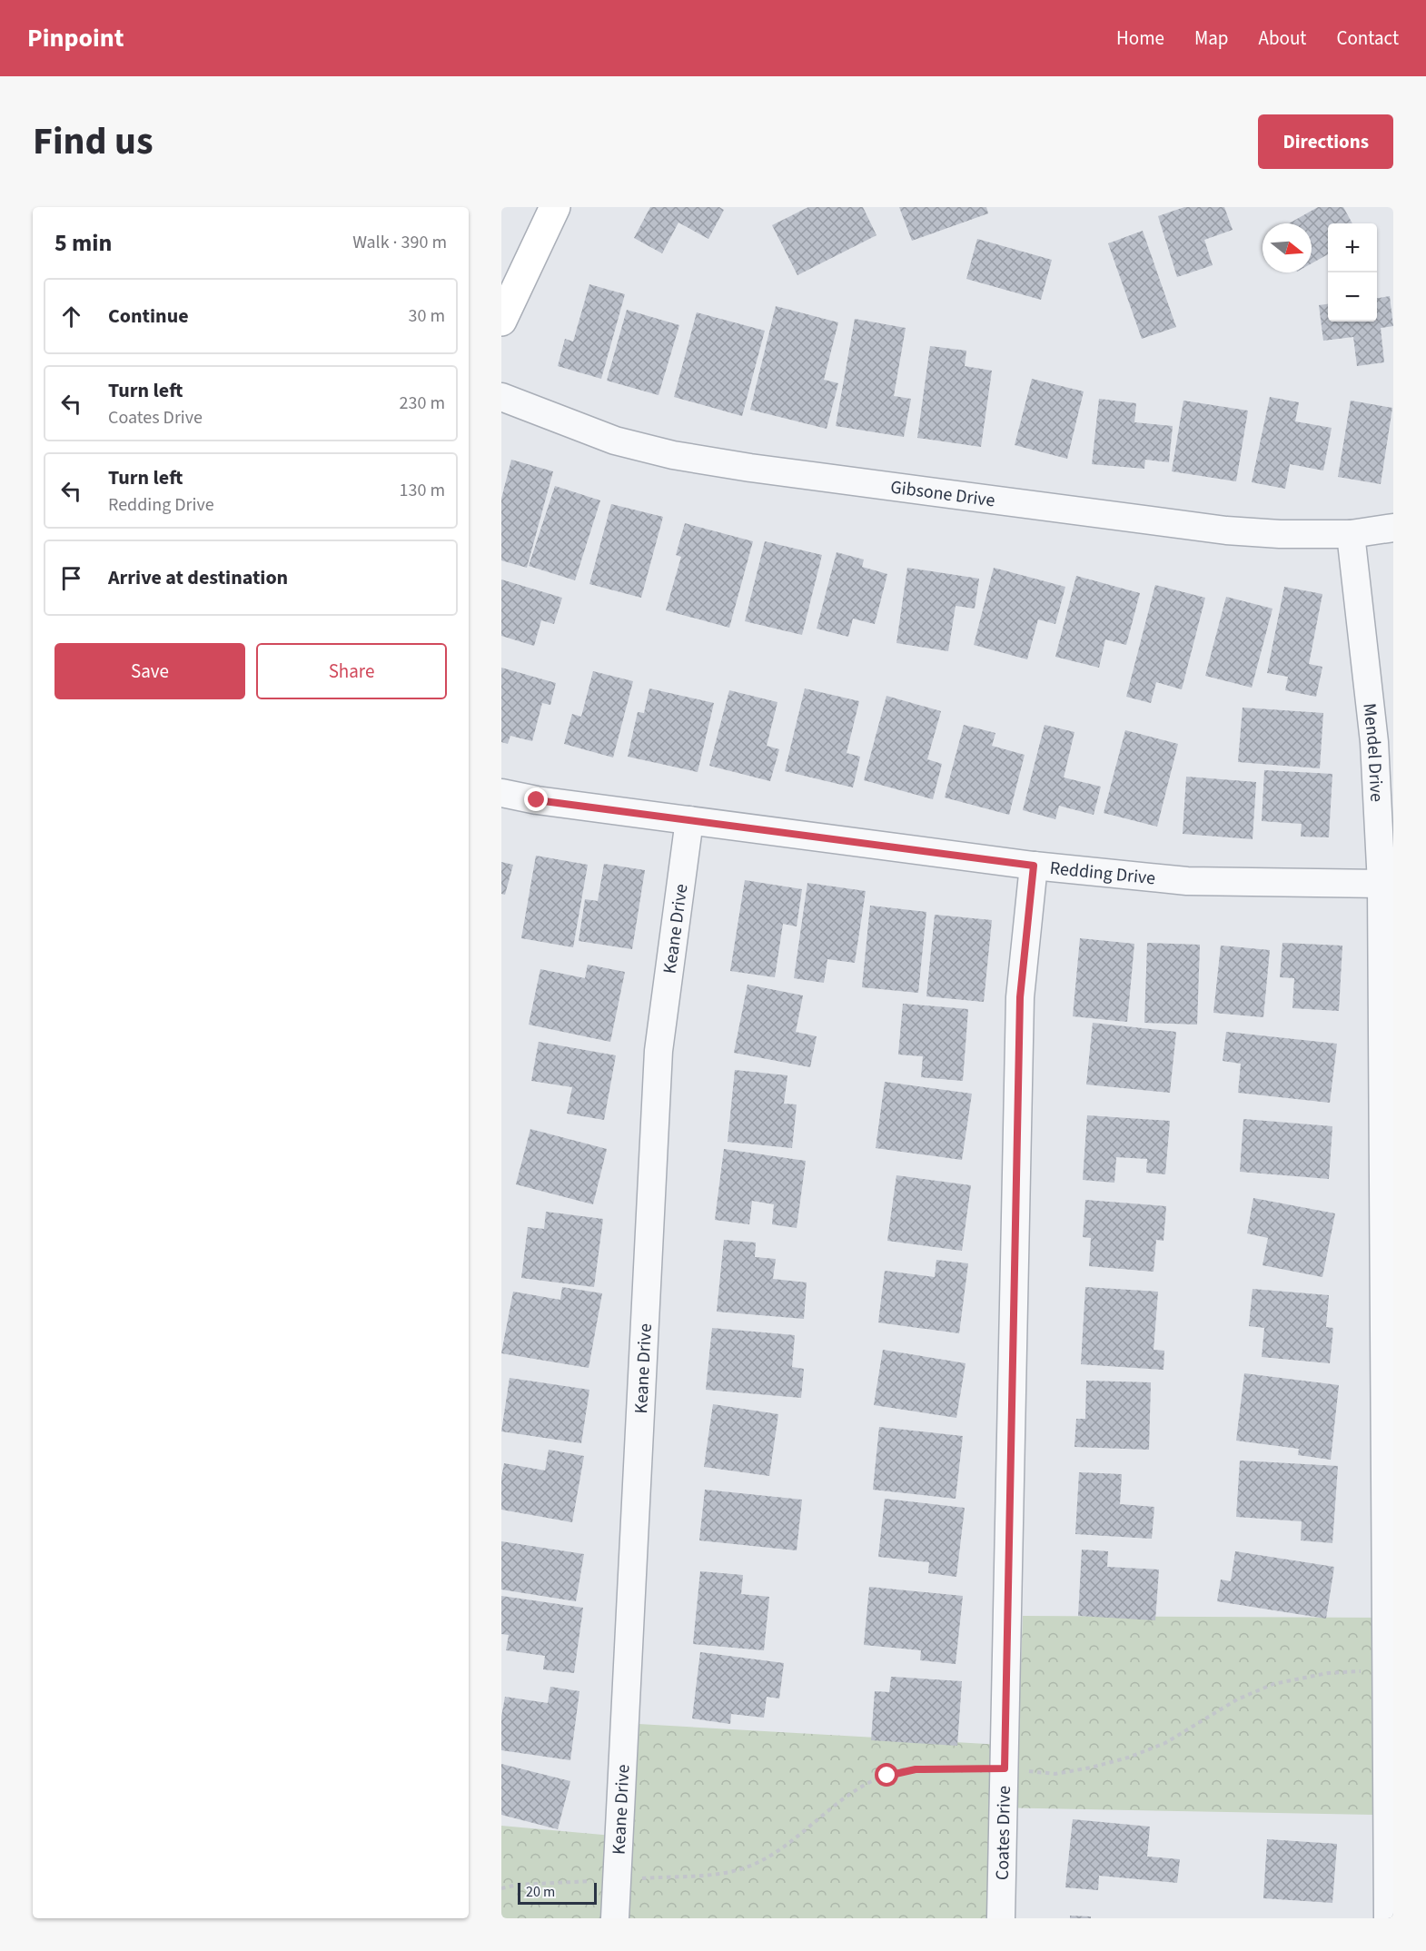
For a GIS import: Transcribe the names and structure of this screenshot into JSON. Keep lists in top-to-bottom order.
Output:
{
  "streets": {
    "street": [
      "Gibsone Drive",
      "Mendel Drive",
      "Redding Drive",
      "Keane Drive",
      "Coates Drive"
    ]
  },
  "crossings": [
    ["Gibsone Drive", "Mendel Drive"],
    ["Mendel Drive", "Redding Drive"],
    ["Redding Drive", "Keane Drive"],
    ["Redding Drive", "Coates Drive"]
  ],
  "scale_bar": "20 m",
  "north": "right",
  "page": {
    "header": "Pinpoint",
    "nav": [
      "Home",
      "Map",
      "About",
      "Contact"
    ],
    "title": "Find us",
    "buttons": [
      "Directions",
      ["Save", "Share"]
    ],
    "heading": ["5 min", "Walk · 390 m"],
    "map_buttons": ["+", "−"],
    "list": [
      ["Continue", "30 m"],
      ["Turn left", "Coates Drive", "230 m"],
      ["Turn left", "Redding Drive", "130 m"],
      "Arrive at destination"
    ],
    "scale": "20 m"
  }
}
